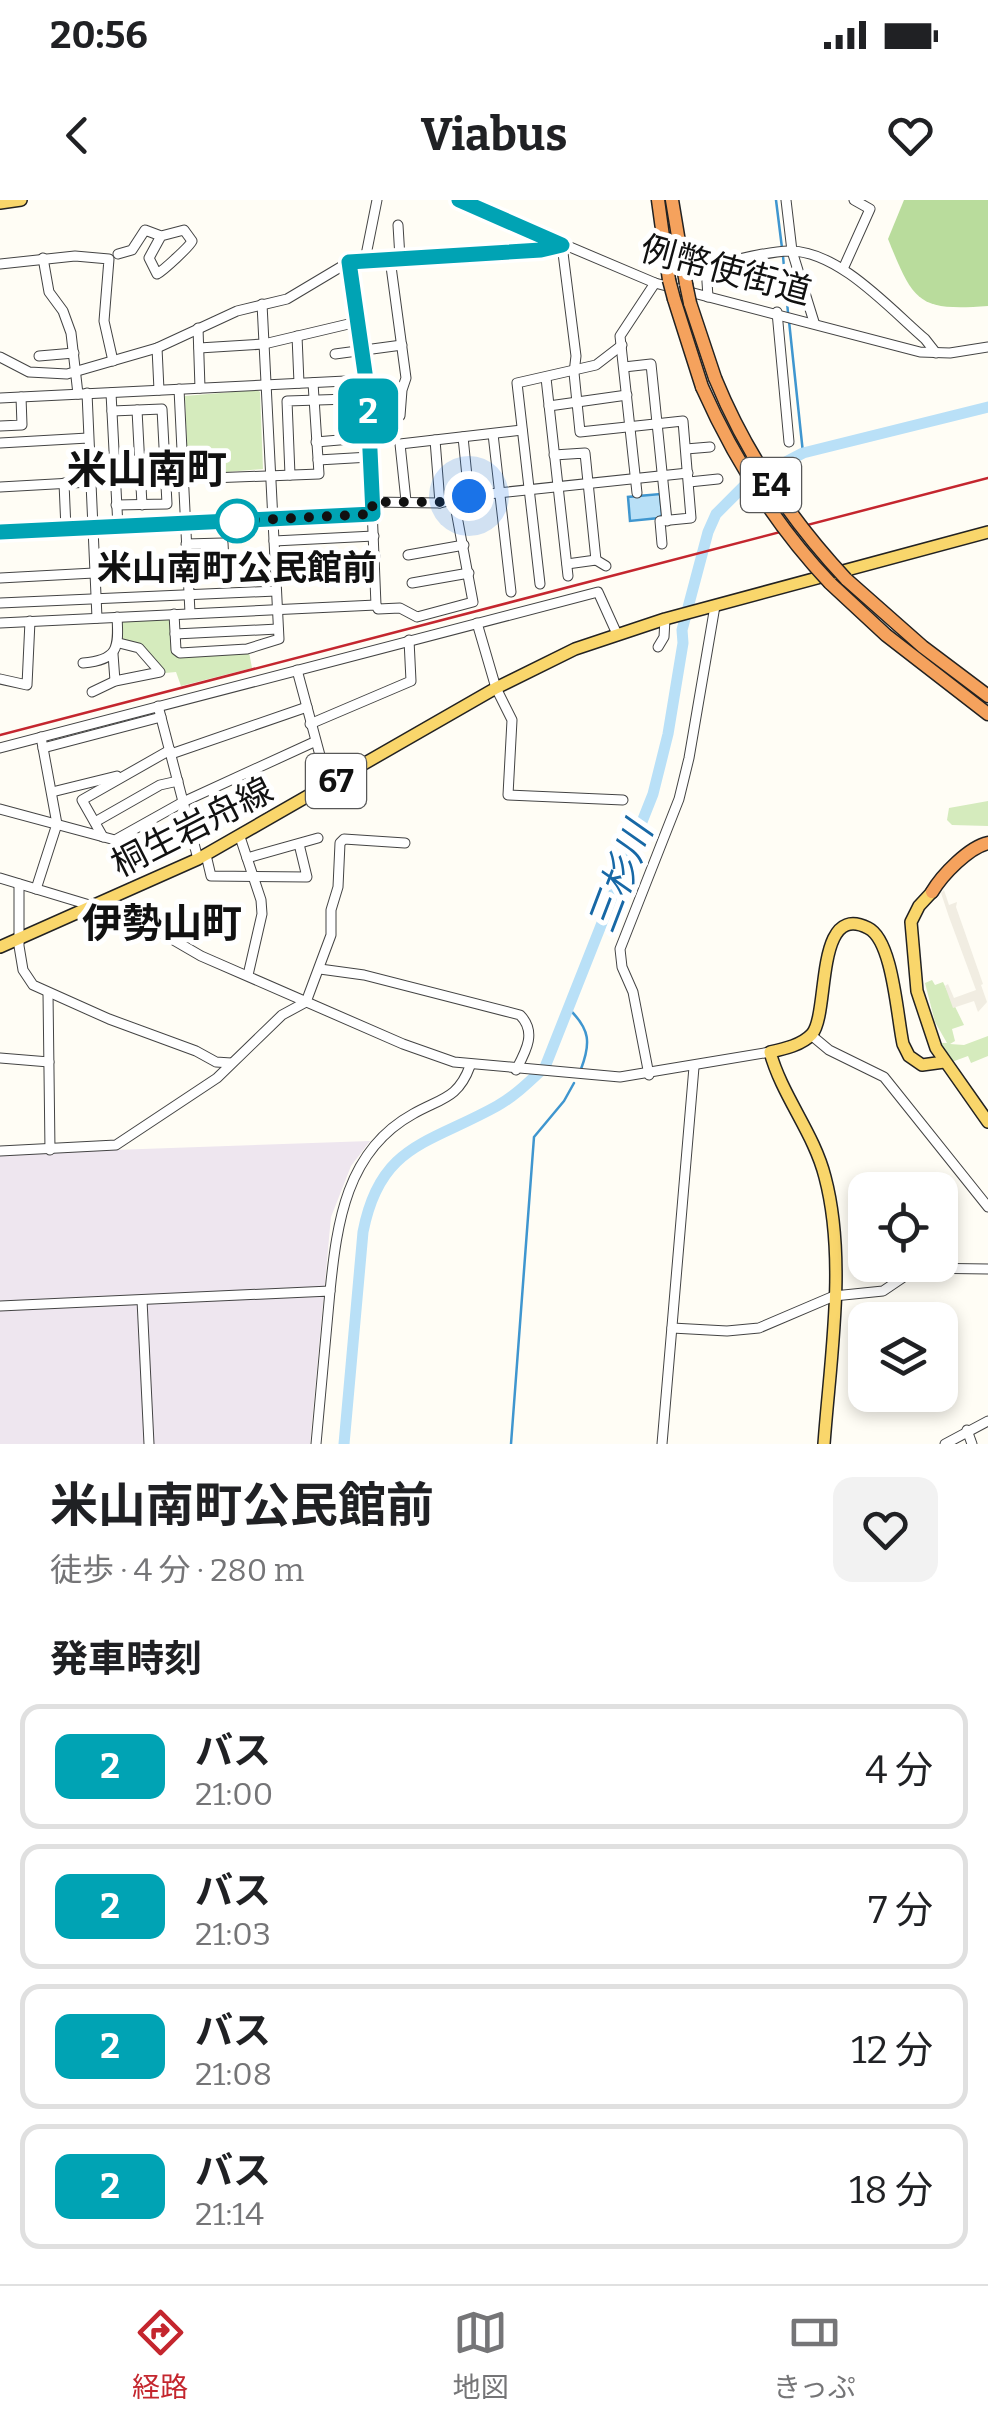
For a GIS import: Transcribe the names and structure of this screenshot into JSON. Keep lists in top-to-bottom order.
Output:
{
  "streets": {
    "highway": ["E4"],
    "main road": ["67", "桐生岩舟線"],
    "street": ["例幣使街道"]
  },
  "crossings": [
    ["例幣使街道", "E4"],
    ["67", "桐生岩舟線"]
  ],
  "districts": ["米山南町", "伊勢山町"],
  "water": ["三杉川"],
  "places": ["米山南町公民館前"],
  "lines": ["bus line 2"],
  "page": {
    "status": "20:56",
    "header": "Viabus",
    "on_map": "2",
    "heading": [
      ["米山南町公民館前", "徒歩 · 4 分 · 280 m"],
      "発車時刻"
    ],
    "list": [
      {
        "mark": "2",
        "name": "バス",
        "note": "21:00",
        "value": "4 分"
      },
      {
        "mark": "2",
        "name": "バス",
        "note": "21:03",
        "value": "7 分"
      },
      {
        "mark": "2",
        "name": "バス",
        "note": "21:08",
        "value": "12 分"
      },
      {
        "mark": "2",
        "name": "バス",
        "note": "21:14",
        "value": "18 分"
      }
    ],
    "tabs": ["経路", "地図", "きっぷ"]
  }
}
